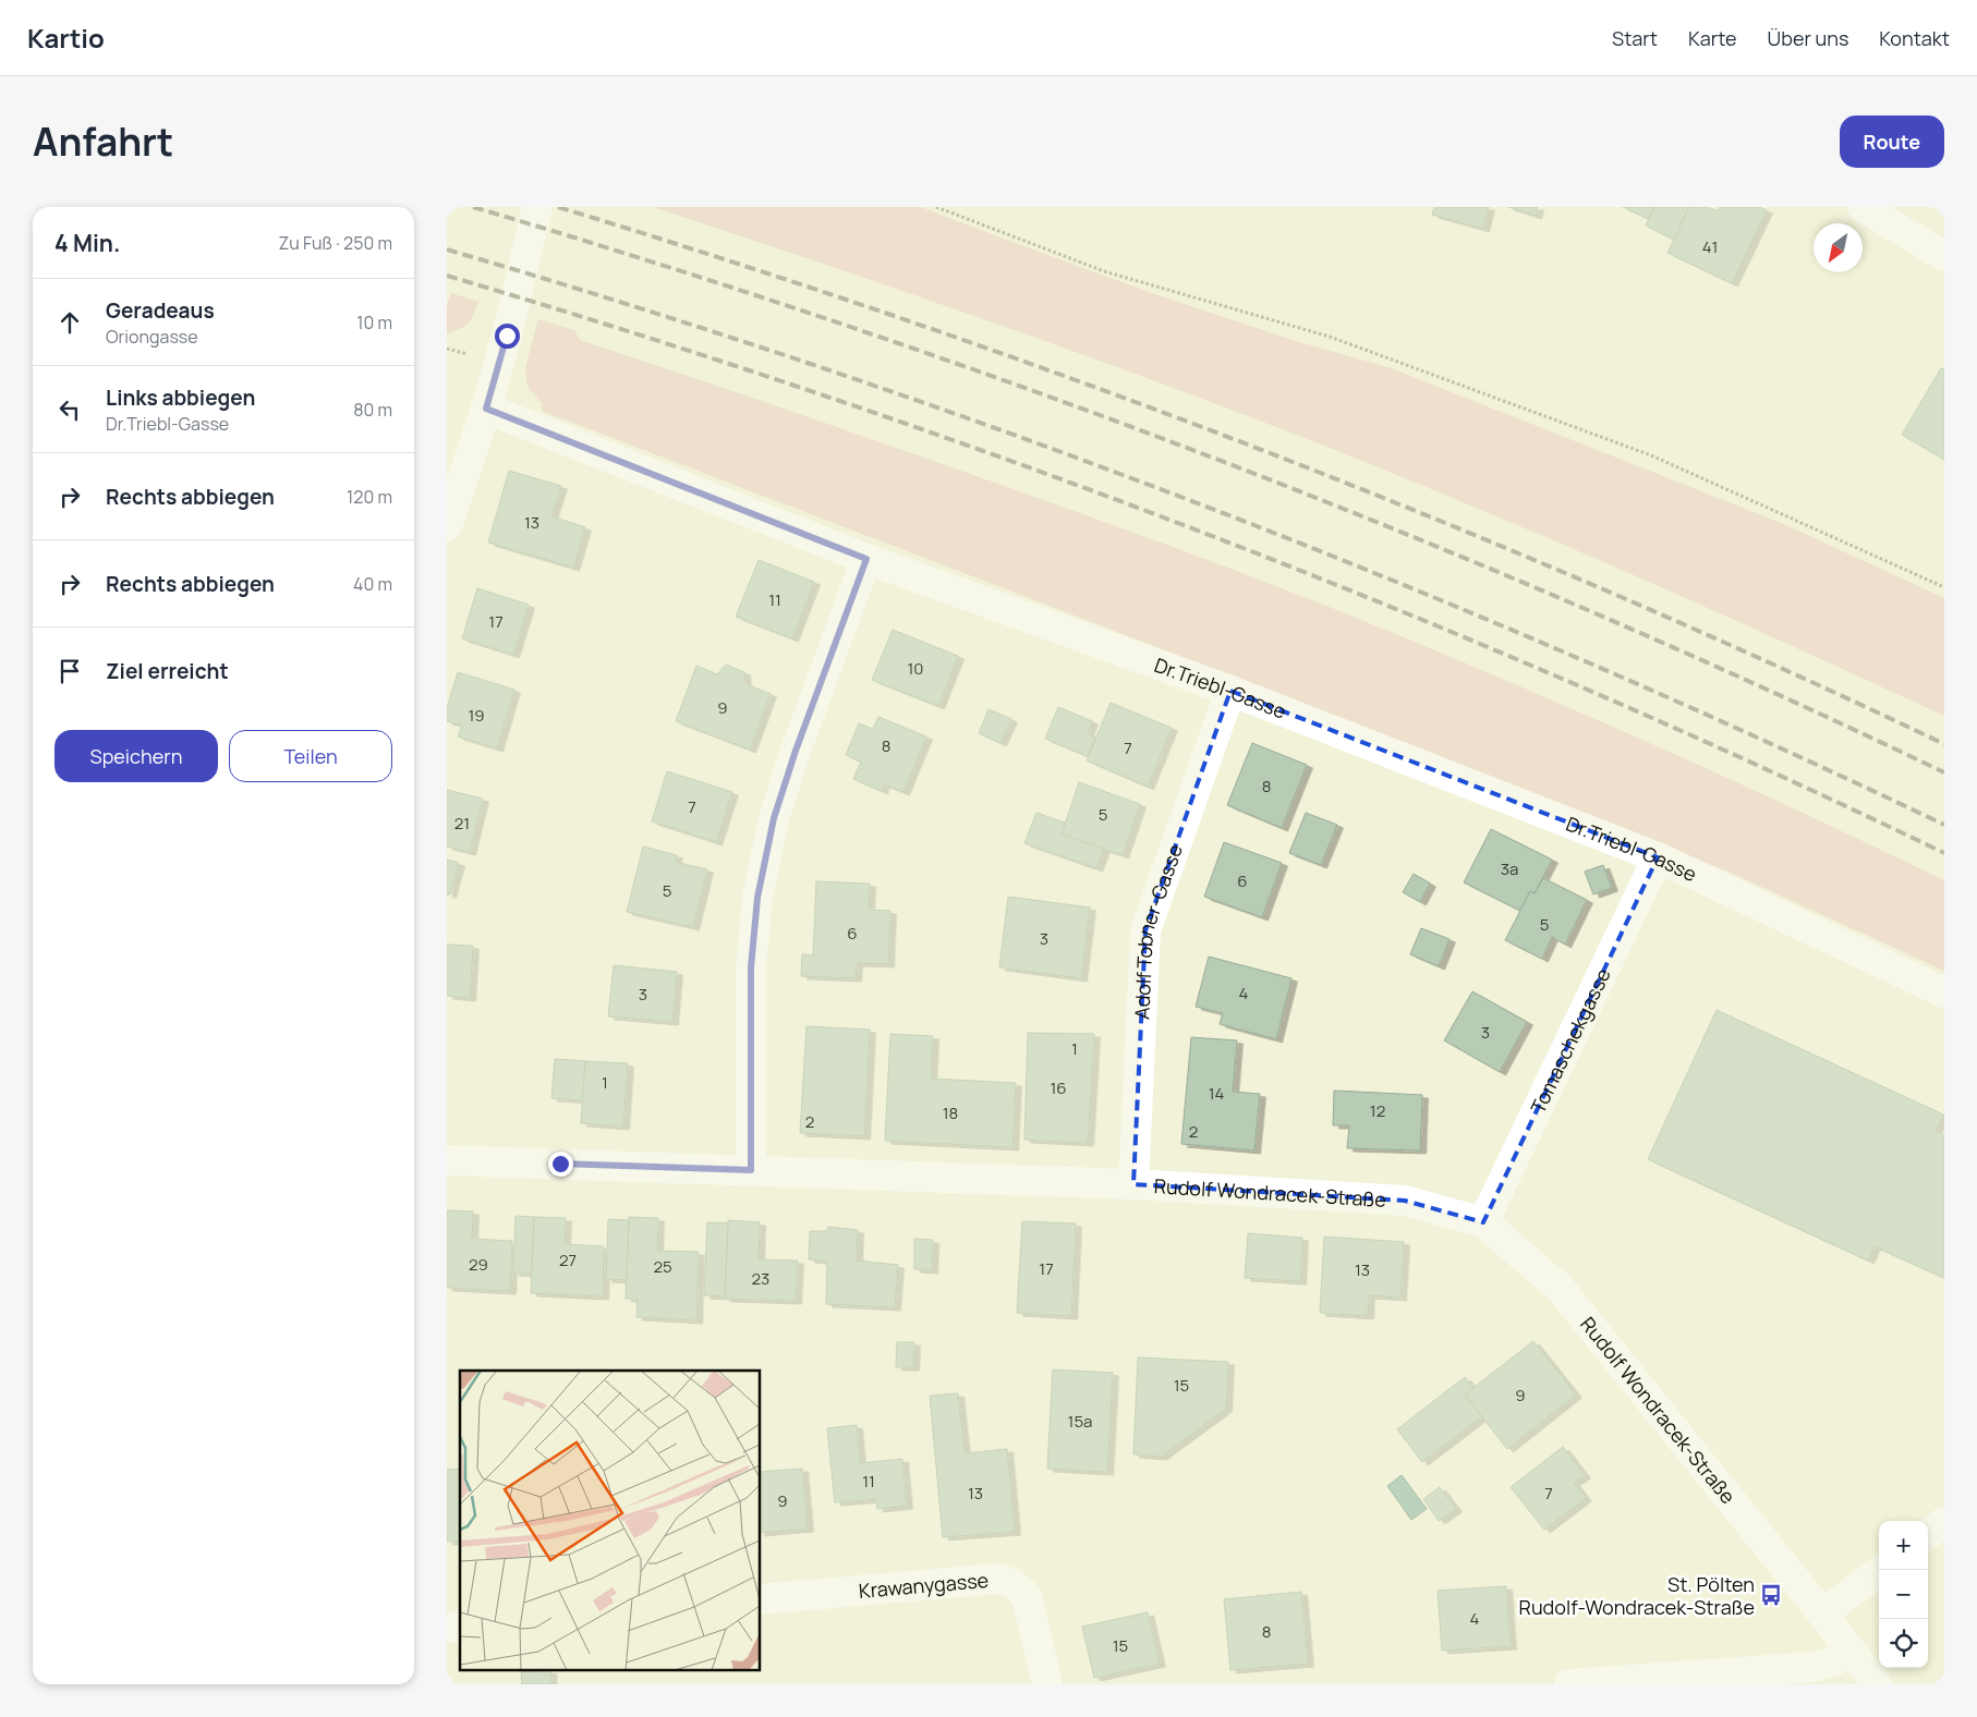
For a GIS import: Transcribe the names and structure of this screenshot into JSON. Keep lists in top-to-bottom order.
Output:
{
  "streets": {
    "street": [
      "Dr.Triebl-Gasse",
      "Adolf Tobner-Gasse",
      "Tomaschekgasse",
      "Rudolf Wondracek-Straße",
      "Krawanygasse"
    ]
  },
  "crossings": [
    ["Dr.Triebl-Gasse", "Adolf Tobner-Gasse"],
    ["Dr.Triebl-Gasse", "Tomaschekgasse"],
    ["Adolf Tobner-Gasse", "Rudolf Wondracek-Straße"],
    ["Tomaschekgasse", "Rudolf Wondracek-Straße"]
  ],
  "places": {
    "bus stop": ["St. Pölten Rudolf-Wondracek-Straße"]
  },
  "house_numbers": [
    "41",
    "13",
    "11",
    "17",
    "10",
    "9",
    "19",
    "8",
    "7",
    "8",
    "7",
    "5",
    "21",
    "3a",
    "6",
    "5",
    "5",
    "6",
    "3",
    "4",
    "3",
    "3",
    "1",
    "1",
    "16",
    "14",
    "12",
    "18",
    "2",
    "2",
    "27",
    "29",
    "25",
    "17",
    "13",
    "23",
    "15",
    "9",
    "15a",
    "11",
    "13",
    "7",
    "9",
    "4",
    "8",
    "15"
  ],
  "north": "bottom left",
  "page": {
    "header": "Kartio",
    "nav": [
      "Start",
      "Karte",
      "Über uns",
      "Kontakt"
    ],
    "title": "Anfahrt",
    "buttons": [
      "Route",
      ["Speichern", "Teilen"]
    ],
    "heading": ["4 Min.", "Zu Fuß · 250 m"],
    "list": [
      ["Geradeaus", "Oriongasse", "10 m"],
      ["Links abbiegen", "Dr.Triebl-Gasse", "80 m"],
      ["Rechts abbiegen", "120 m"],
      ["Rechts abbiegen", "40 m"],
      "Ziel erreicht"
    ],
    "map_buttons": ["+", "−"]
  }
}
